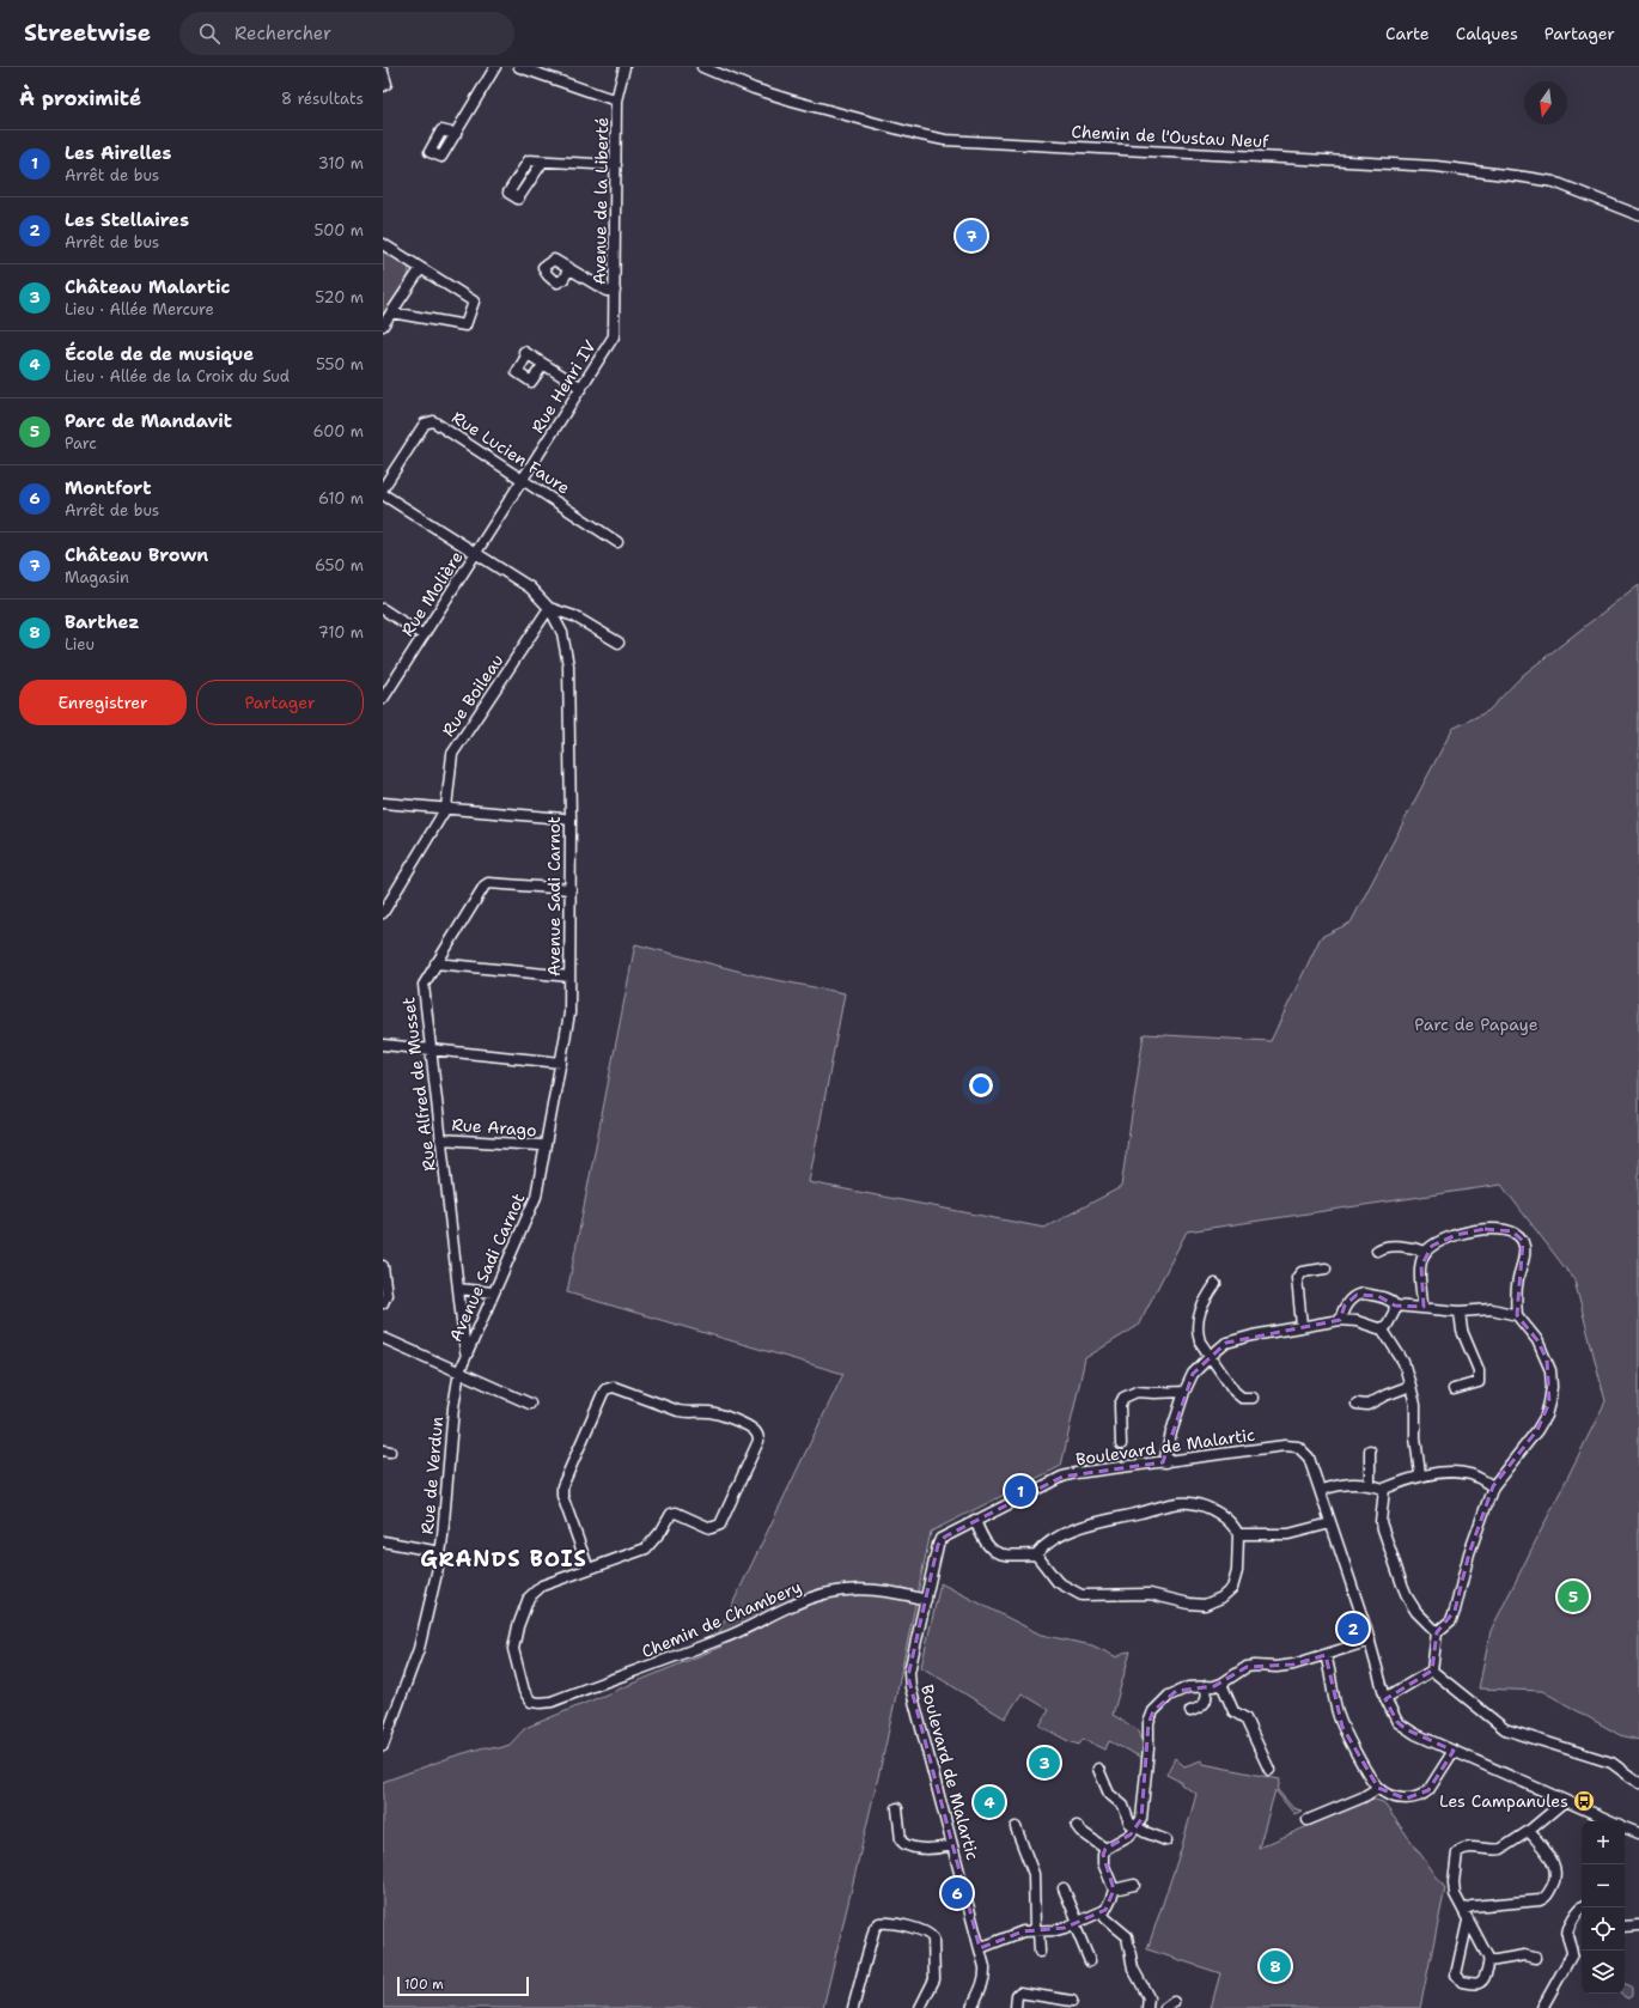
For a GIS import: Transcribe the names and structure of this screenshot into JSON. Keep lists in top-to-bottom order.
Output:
{
  "streets": {
    "street": [
      "Chemin de l'Oustau Neuf",
      "Avenue de la Liberté",
      "Rue Henri IV",
      "Rue Lucien Faure",
      "Rue Molière",
      "Rue Boileau",
      "Avenue Sadi Carnot",
      "Rue Alfred de Musset",
      "Rue Arago",
      "Boulevard de Malartic",
      "Rue de Verdun",
      "Chemin de Chambery"
    ]
  },
  "crossings": [
    ["Avenue de la Liberté", "Rue Henri IV"],
    ["Rue Henri IV", "Rue Lucien Faure"],
    ["Rue Henri IV", "Rue Molière"],
    ["Rue Henri IV", "Avenue Sadi Carnot"],
    ["Rue Molière", "Avenue Sadi Carnot"],
    ["Rue Boileau", "Avenue Sadi Carnot"],
    ["Avenue Sadi Carnot", "Rue Alfred de Musset"],
    ["Avenue Sadi Carnot", "Rue Arago"],
    ["Avenue Sadi Carnot", "Rue de Verdun"],
    ["Rue Alfred de Musset", "Rue Arago"],
    ["Boulevard de Malartic", "Chemin de Chambery"]
  ],
  "districts": ["GRANDS BOIS"],
  "parks": ["Parc de Papaye"],
  "places": {
    "bus stop": ["Les Campanules"]
  },
  "scale_bar": "100 m",
  "north": "bottom",
  "page": {
    "header": "Streetwise",
    "search": "Rechercher",
    "nav": ["Carte", "Calques", "Partager"],
    "heading": ["À proximité", "8 résultats"],
    "list": [
      {
        "mark": "1",
        "name": "Les Airelles",
        "note": "Arrêt de bus",
        "value": "310 m"
      },
      {
        "mark": "2",
        "name": "Les Stellaires",
        "note": "Arrêt de bus",
        "value": "500 m"
      },
      {
        "mark": "3",
        "name": "Château Malartic",
        "note": "Lieu · Allée Mercure",
        "value": "520 m"
      },
      {
        "mark": "4",
        "name": "École de de musique",
        "note": "Lieu · Allée de la Croix du Sud",
        "value": "550 m"
      },
      {
        "mark": "5",
        "name": "Parc de Mandavit",
        "note": "Parc",
        "value": "600 m"
      },
      {
        "mark": "6",
        "name": "Montfort",
        "note": "Arrêt de bus",
        "value": "610 m"
      },
      {
        "mark": "7",
        "name": "Château Brown",
        "note": "Magasin",
        "value": "650 m"
      },
      {
        "mark": "8",
        "name": "Barthez",
        "note": "Lieu",
        "value": "710 m"
      }
    ],
    "pins": [
      "7",
      "1",
      "5",
      "2",
      "3",
      "4",
      "6",
      "8"
    ],
    "buttons": ["Enregistrer", "Partager"],
    "map_buttons": ["+", "−"],
    "scale": "100 m"
  }
}
